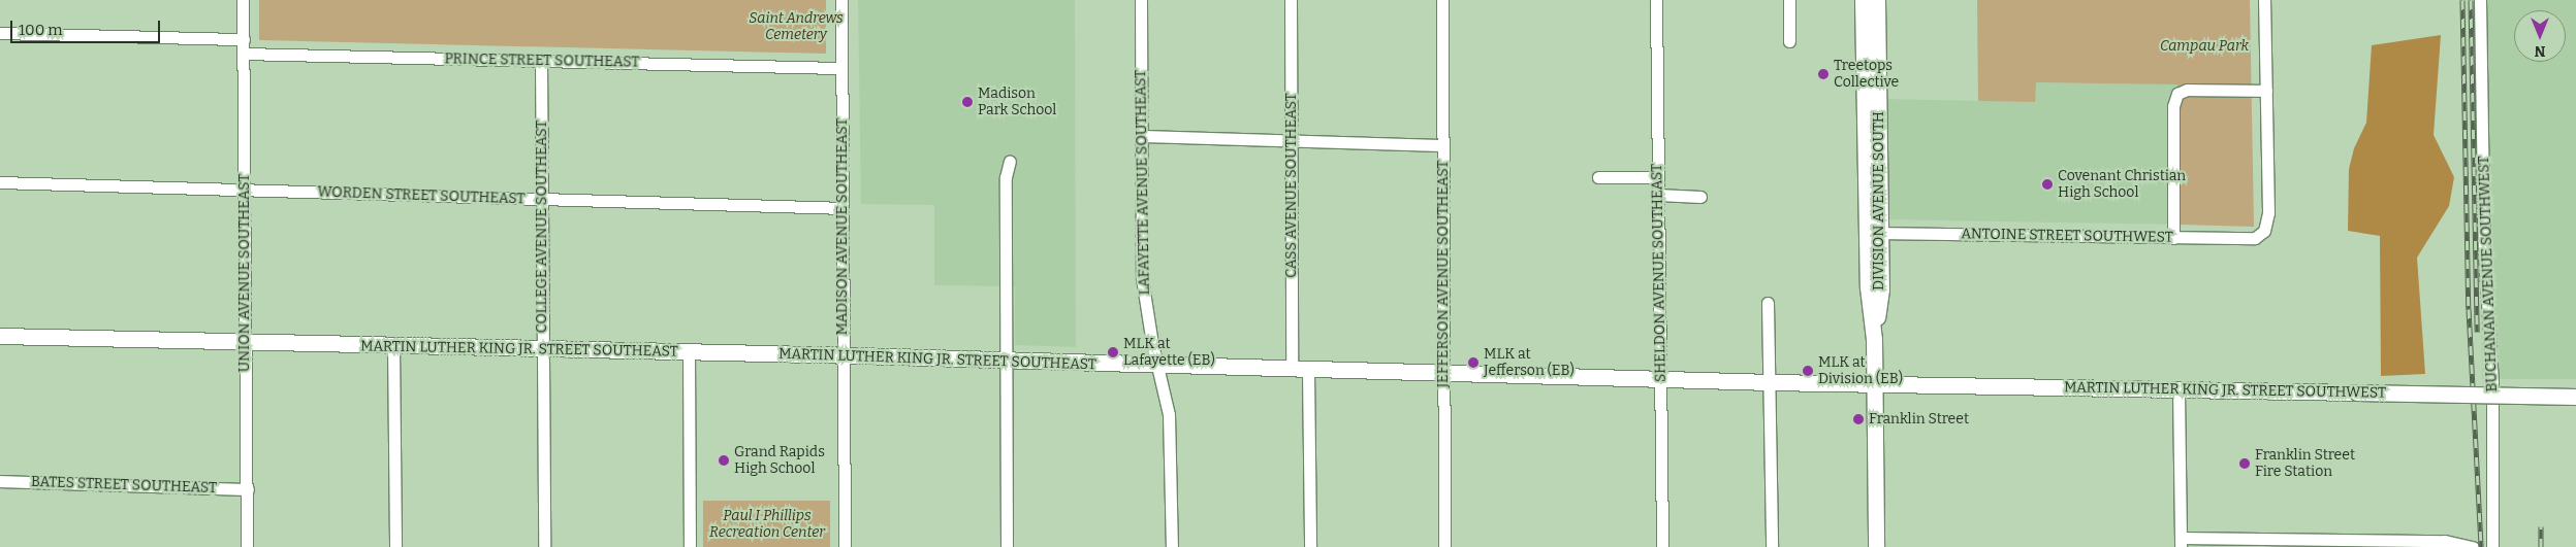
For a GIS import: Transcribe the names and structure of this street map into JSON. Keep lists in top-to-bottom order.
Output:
{
  "streets": {
    "main road": ["DIVISION AVENUE SOUTH", "MARTIN LUTHER KING JR. STREET SOUTHEAST", "MARTIN LUTHER KING JR. STREET SOUTHWEST"],
    "street": [
      "PRINCE STREET SOUTHEAST",
      "LAFAYETTE AVENUE SOUTHEAST",
      "CASS AVENUE SOUTHEAST",
      "WORDEN STREET SOUTHEAST",
      "COLLEGE AVENUE SOUTHEAST",
      "MADISON AVENUE SOUTHEAST",
      "ANTOINE STREET SOUTHWEST",
      "UNION AVENUE SOUTHEAST",
      "SHELDON AVENUE SOUTHEAST",
      "JEFFERSON AVENUE SOUTHEAST",
      "BUCHANAN AVENUE SOUTHWEST",
      "BATES STREET SOUTHEAST"
    ]
  },
  "crossings": [
    ["PRINCE STREET SOUTHEAST", "COLLEGE AVENUE SOUTHEAST"],
    ["PRINCE STREET SOUTHEAST", "MADISON AVENUE SOUTHEAST"],
    ["PRINCE STREET SOUTHEAST", "UNION AVENUE SOUTHEAST"],
    ["LAFAYETTE AVENUE SOUTHEAST", "MARTIN LUTHER KING JR. STREET SOUTHEAST"],
    ["CASS AVENUE SOUTHEAST", "MARTIN LUTHER KING JR. STREET SOUTHEAST"],
    ["WORDEN STREET SOUTHEAST", "COLLEGE AVENUE SOUTHEAST"],
    ["WORDEN STREET SOUTHEAST", "MADISON AVENUE SOUTHEAST"],
    ["WORDEN STREET SOUTHEAST", "UNION AVENUE SOUTHEAST"],
    ["DIVISION AVENUE SOUTH", "ANTOINE STREET SOUTHWEST"],
    ["DIVISION AVENUE SOUTH", "MARTIN LUTHER KING JR. STREET SOUTHEAST"],
    ["DIVISION AVENUE SOUTH", "MARTIN LUTHER KING JR. STREET SOUTHWEST"],
    ["COLLEGE AVENUE SOUTHEAST", "MARTIN LUTHER KING JR. STREET SOUTHEAST"],
    ["MADISON AVENUE SOUTHEAST", "MARTIN LUTHER KING JR. STREET SOUTHEAST"],
    ["UNION AVENUE SOUTHEAST", "MARTIN LUTHER KING JR. STREET SOUTHEAST"],
    ["UNION AVENUE SOUTHEAST", "BATES STREET SOUTHEAST"],
    ["SHELDON AVENUE SOUTHEAST", "MARTIN LUTHER KING JR. STREET SOUTHEAST"],
    ["JEFFERSON AVENUE SOUTHEAST", "MARTIN LUTHER KING JR. STREET SOUTHEAST"],
    ["MARTIN LUTHER KING JR. STREET SOUTHEAST", "MARTIN LUTHER KING JR. STREET SOUTHWEST"]
  ],
  "parks": ["Saint Andrews Cemetery", "Campau Park", "Paul I Phillips Recreation Center"],
  "places": [
    "Treetops Collective",
    "Madison Park School",
    "Covenant Christian High School",
    "MLK at Lafayette (EB)",
    "MLK at Jefferson (EB)",
    "MLK at Division (EB)",
    "Franklin Street",
    "Grand Rapids High School",
    "Franklin Street Fire Station"
  ],
  "scale_bar": "100 m",
  "north": "bottom"
}
